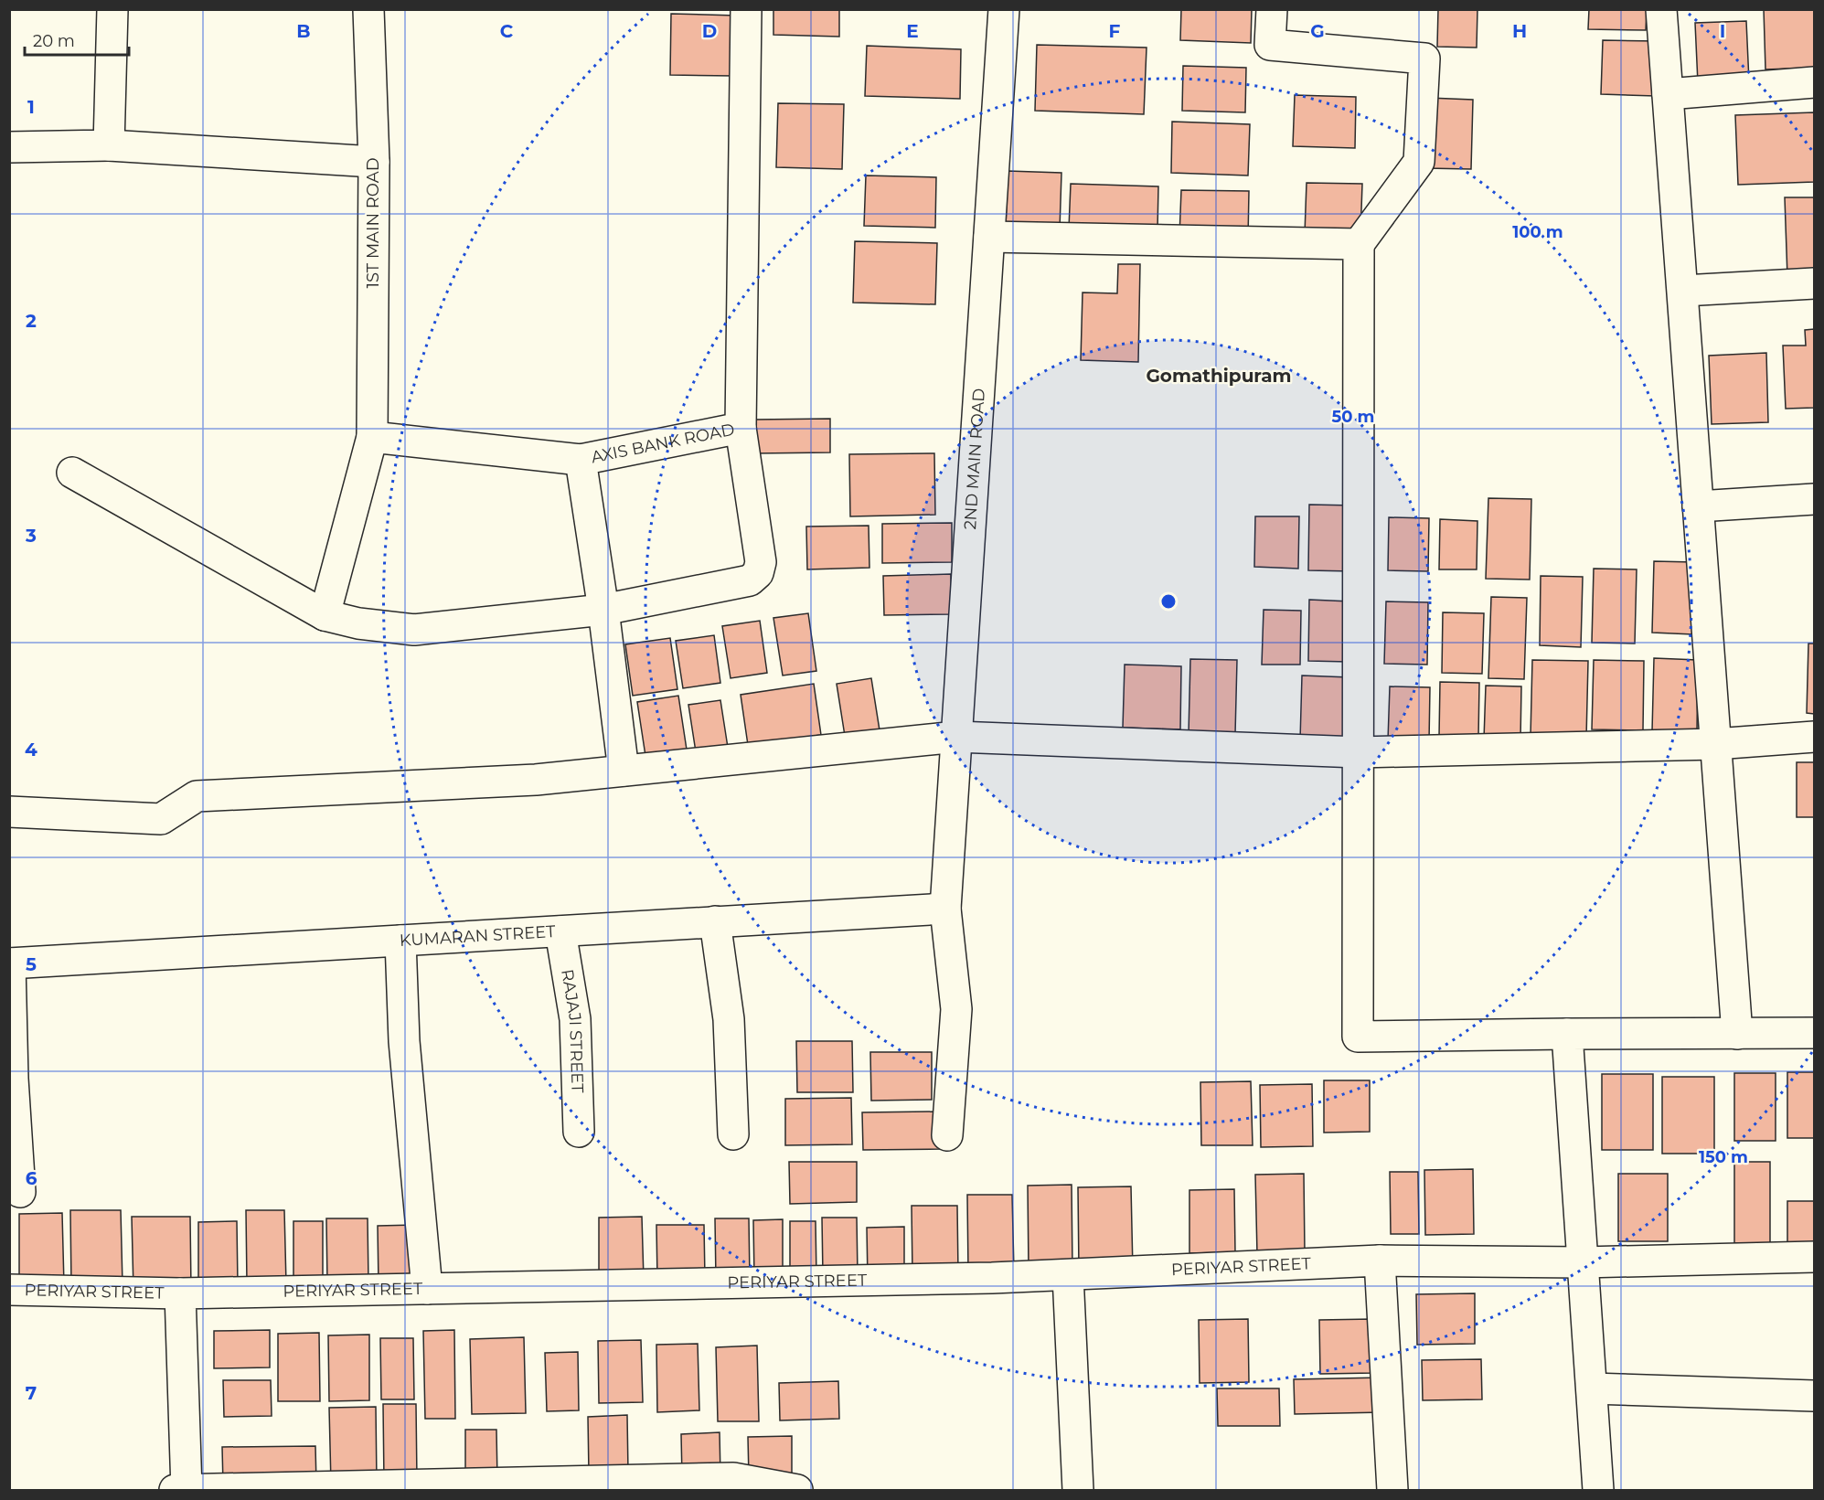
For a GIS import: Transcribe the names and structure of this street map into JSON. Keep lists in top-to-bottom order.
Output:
{
  "streets": {
    "street": [
      "1ST MAIN ROAD",
      "AXIS BANK ROAD",
      "2ND MAIN ROAD",
      "KUMARAN STREET",
      "RAJAJI STREET",
      "PERIYAR STREET"
    ]
  },
  "crossings": [
    ["2ND MAIN ROAD", "KUMARAN STREET"],
    ["KUMARAN STREET", "RAJAJI STREET"]
  ],
  "districts": ["Gomathipuram"],
  "scale_bar": "20 m",
  "grid": {
    "columns": [
      "B",
      "C",
      "D",
      "E",
      "F",
      "G",
      "H",
      "I"
    ],
    "rows": [
      "1",
      "2",
      "3",
      "4",
      "5",
      "6",
      "7"
    ]
  },
  "rings": ["100 m", "50 m", "150 m"]
}
